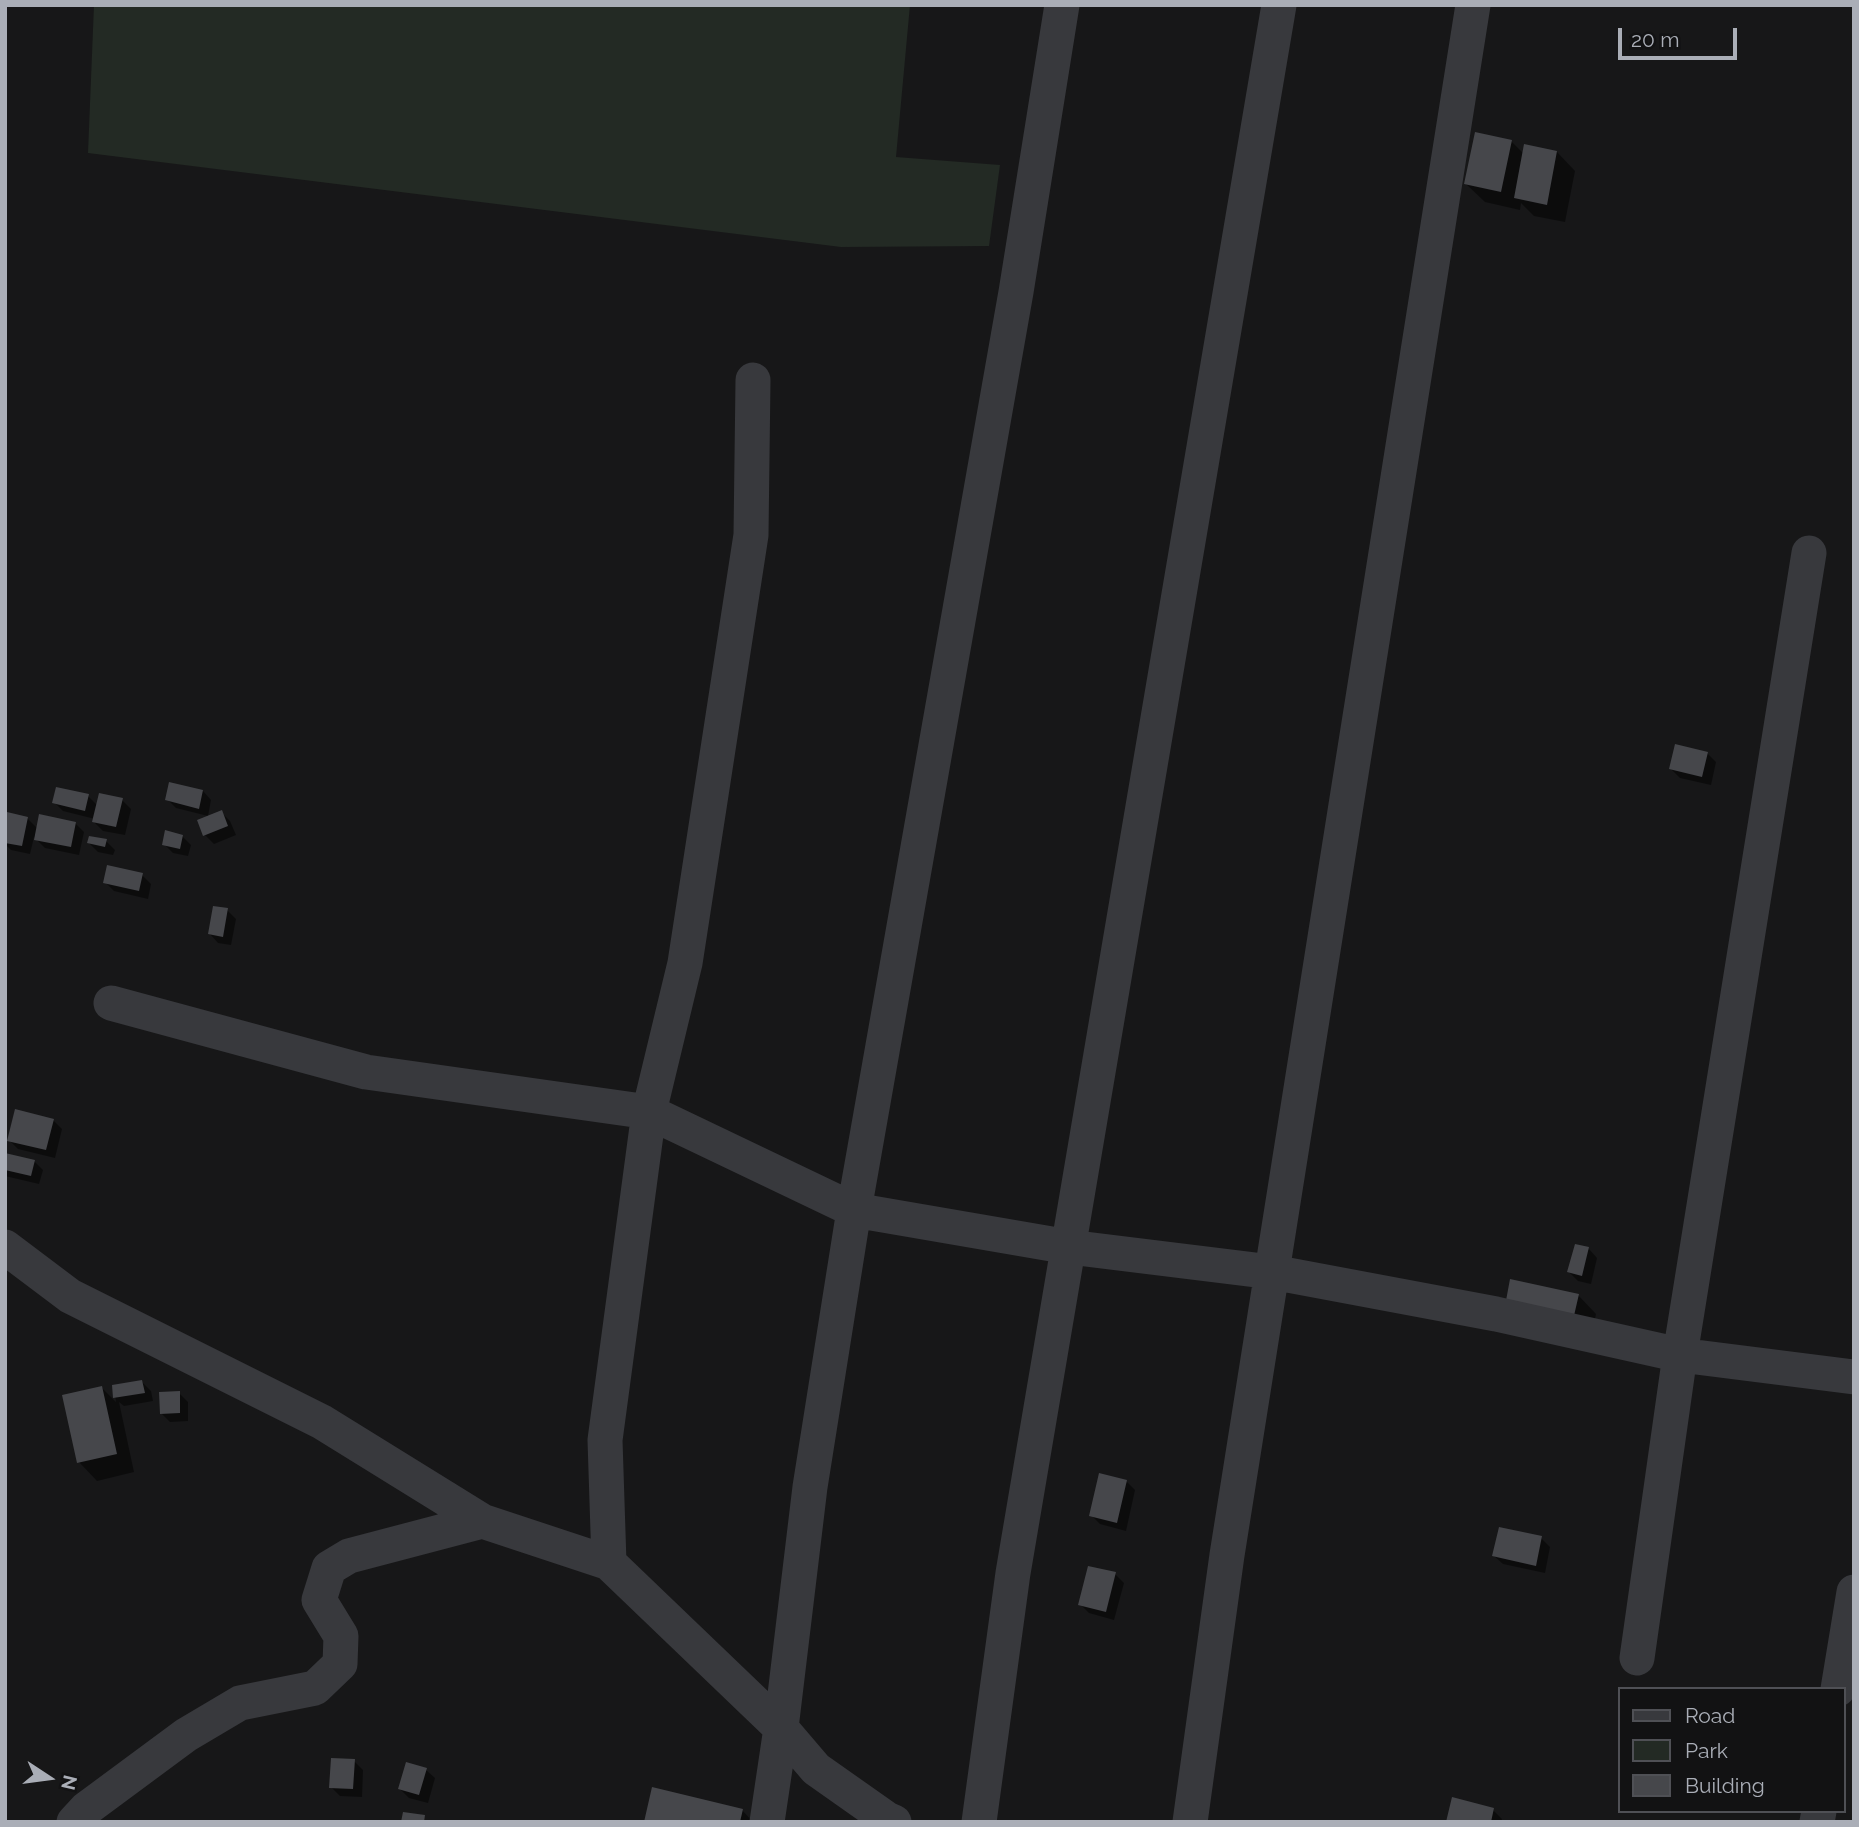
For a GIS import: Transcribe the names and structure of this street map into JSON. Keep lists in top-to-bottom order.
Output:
{
  "legend": ["Road", "Park", "Building"],
  "scale_bar": "20 m",
  "north": "right"
}
